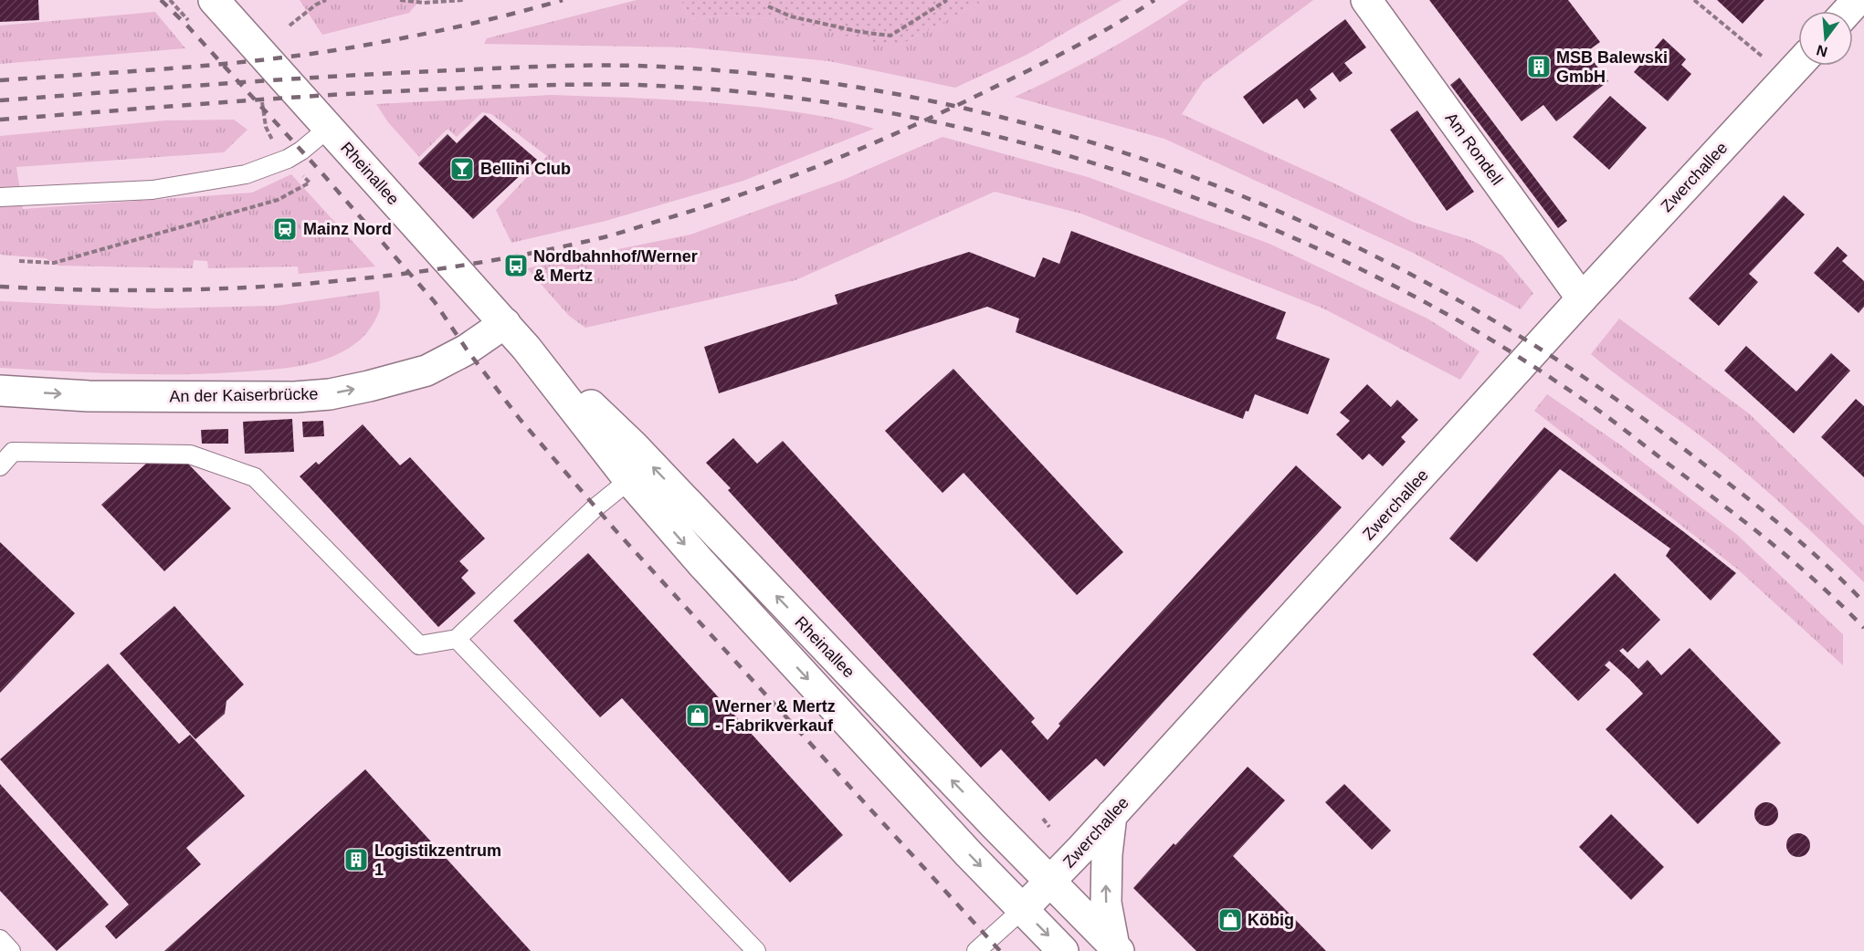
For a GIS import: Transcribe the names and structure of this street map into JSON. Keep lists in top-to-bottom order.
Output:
{
  "streets": {
    "main road": [
      "Am Rondell",
      "Rheinallee",
      "Zwerchallee",
      "An der Kaiserbrücke"
    ]
  },
  "crossings": [
    ["Am Rondell", "Zwerchallee"],
    ["Rheinallee", "Zwerchallee"],
    ["Rheinallee", "An der Kaiserbrücke"]
  ],
  "one_way": ["An der Kaiserbrücke"],
  "places": {
    "building": ["MSB Balewski GmbH", "Logistikzentrum 1"],
    "bar": ["Bellini Club"],
    "station": ["Mainz Nord"],
    "bus stop": ["Nordbahnhof/Werner & Mertz"],
    "shop": ["Werner & Mertz - Fabrikverkauf", "Köbig"]
  },
  "north": "bottom"
}
